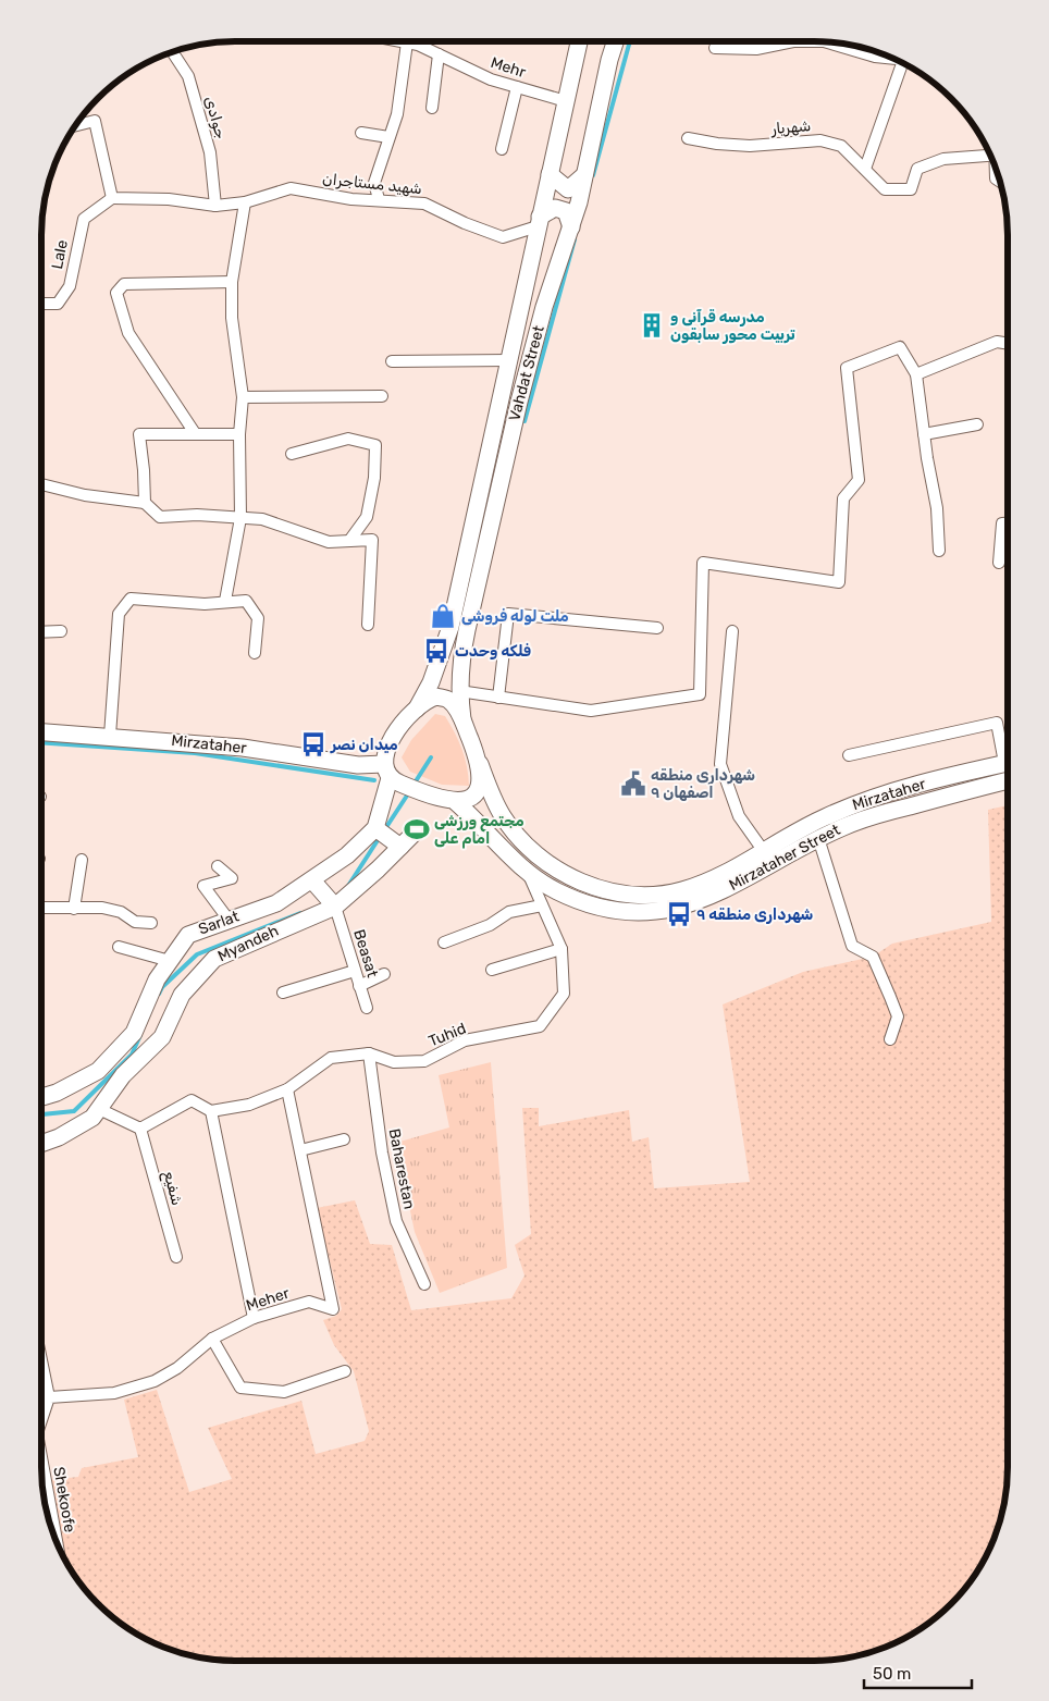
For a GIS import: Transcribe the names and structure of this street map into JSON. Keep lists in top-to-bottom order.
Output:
{
  "streets": {
    "main road": [
      "Vahdat Street",
      "Mirzataher",
      "Mirzataher Street",
      "Sarlat",
      "Myandeh"
    ],
    "street": [
      "Mehr",
      "جوادی",
      "شهریار",
      "شهید مستاجران",
      "Lale",
      "Beasat",
      "Tuhid",
      "Baharestan",
      "شفیع",
      "Meher",
      "Shekoofe"
    ]
  },
  "crossings": [
    ["Mehr", "Vahdat Street"],
    ["جوادی", "شهید مستاجران"],
    ["شهید مستاجران", "Lale"],
    ["شهید مستاجران", "Vahdat Street"],
    ["Vahdat Street", "Mirzataher"],
    ["Vahdat Street", "Mirzataher Street"],
    ["Mirzataher", "Mirzataher Street"],
    ["Mirzataher Street", "Tuhid"],
    ["Myandeh", "Beasat"],
    ["Tuhid", "Baharestan"],
    ["Tuhid", "شفیع"],
    ["Tuhid", "Meher"]
  ],
  "places": {
    "building": ["مدرسه قرآنی و تربیت محور سابقون"],
    "shop": ["ملت لوله فروشی"],
    "bus stop": ["فلکه وحدت", "میدان نصر", "شهرداری منطقه ۹"],
    "public building": ["شهرداری منطقه ۹ اصفهان"],
    "sports": ["مجتمع ورزشی امام علی"]
  },
  "scale_bar": "50 m"
}
